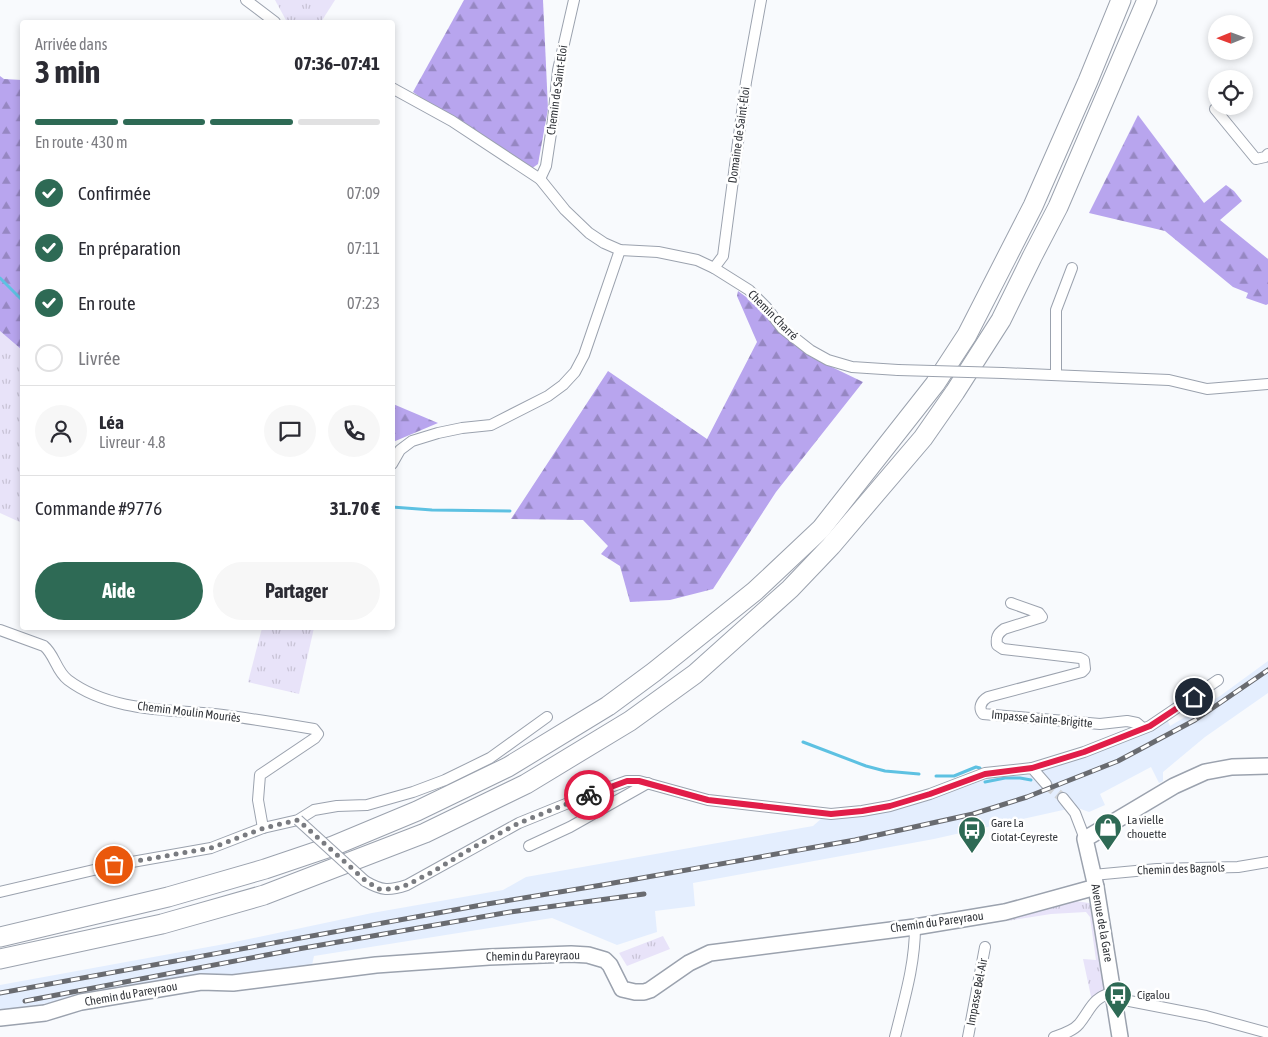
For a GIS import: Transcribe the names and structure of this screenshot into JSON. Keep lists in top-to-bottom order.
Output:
{
  "streets": {
    "street": [
      "Chemin de Saint-Eloi",
      "Domaine de Saint-Éloi",
      "Chemin Charré",
      "Chemin Moulin Mouriès",
      "Impasse Sainte-Brigitte",
      "Chemin des Bagnols",
      "Chemin du Pareyraou",
      "Avenue de la Gare",
      "Impasse Bel-Air"
    ]
  },
  "crossings": [
    ["Chemin de Saint-Eloi", "Chemin Charré"],
    ["Domaine de Saint-Éloi", "Chemin Charré"],
    ["Chemin des Bagnols", "Chemin du Pareyraou"],
    ["Chemin des Bagnols", "Avenue de la Gare"],
    ["Chemin du Pareyraou", "Avenue de la Gare"]
  ],
  "places": {
    "shop": ["La vielle chouette"],
    "bus stop": ["Gare La Ciotat-Ceyreste", "Cigalou"]
  },
  "north": "left",
  "page": {
    "heading": ["3 min", "Arrivée dans", "07:36–07:41"],
    "panel": [
      "Léa",
      "Livreur · 4.8",
      "Commande #9776",
      "31.70 €"
    ],
    "bar": "En route · 430 m",
    "list": [
      ["Confirmée", "07:09"],
      ["En préparation", "07:11"],
      ["En route", "07:23"],
      "Livrée"
    ],
    "buttons": ["Aide", "Partager"]
  }
}
